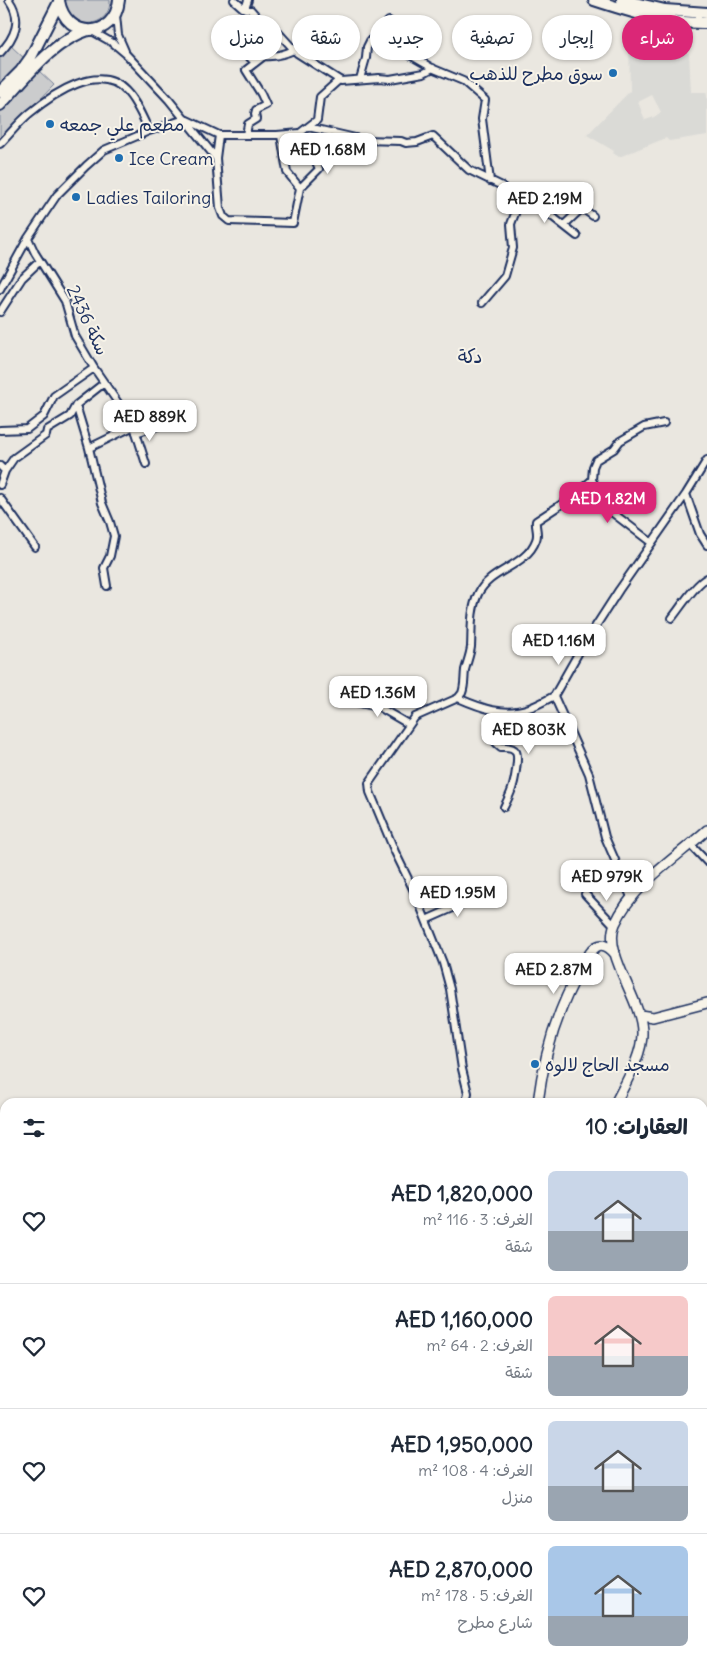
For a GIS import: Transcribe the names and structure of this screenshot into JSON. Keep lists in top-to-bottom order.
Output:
{
  "streets": {
    "street": ["سكة 2436"]
  },
  "districts": ["دكة"],
  "places": [
    "سوق مطرح للذهب",
    "مطعم علي جمعه",
    "Ice Cream",
    "Ladies Tailoring",
    "مسجد الحاج لالوه"
  ],
  "page": {
    "chip": [
      "شراء",
      "إيجار",
      "تصفية",
      "جديد",
      "شقة",
      "منزل"
    ],
    "price": [
      "AED 1.68M",
      "AED 2.19M",
      "AED 889K",
      "AED 1.82M",
      "AED 1.16M",
      "AED 1.36M",
      "AED 803K",
      "AED 979K",
      "AED 1.95M",
      "AED 2.87M"
    ],
    "heading": "العقارات: 10",
    "list": [
      {
        "name": "AED 1,820,000",
        "note": "الغرف: 3 · 116 m² · شقة"
      },
      {
        "name": "AED 1,160,000",
        "note": "الغرف: 2 · 64 m² · شقة"
      },
      {
        "name": "AED 1,950,000",
        "note": "الغرف: 4 · 108 m² · منزل"
      },
      {
        "name": "AED 2,870,000",
        "note": "الغرف: 5 · 178 m² · شارع مطرح"
      }
    ]
  }
}
